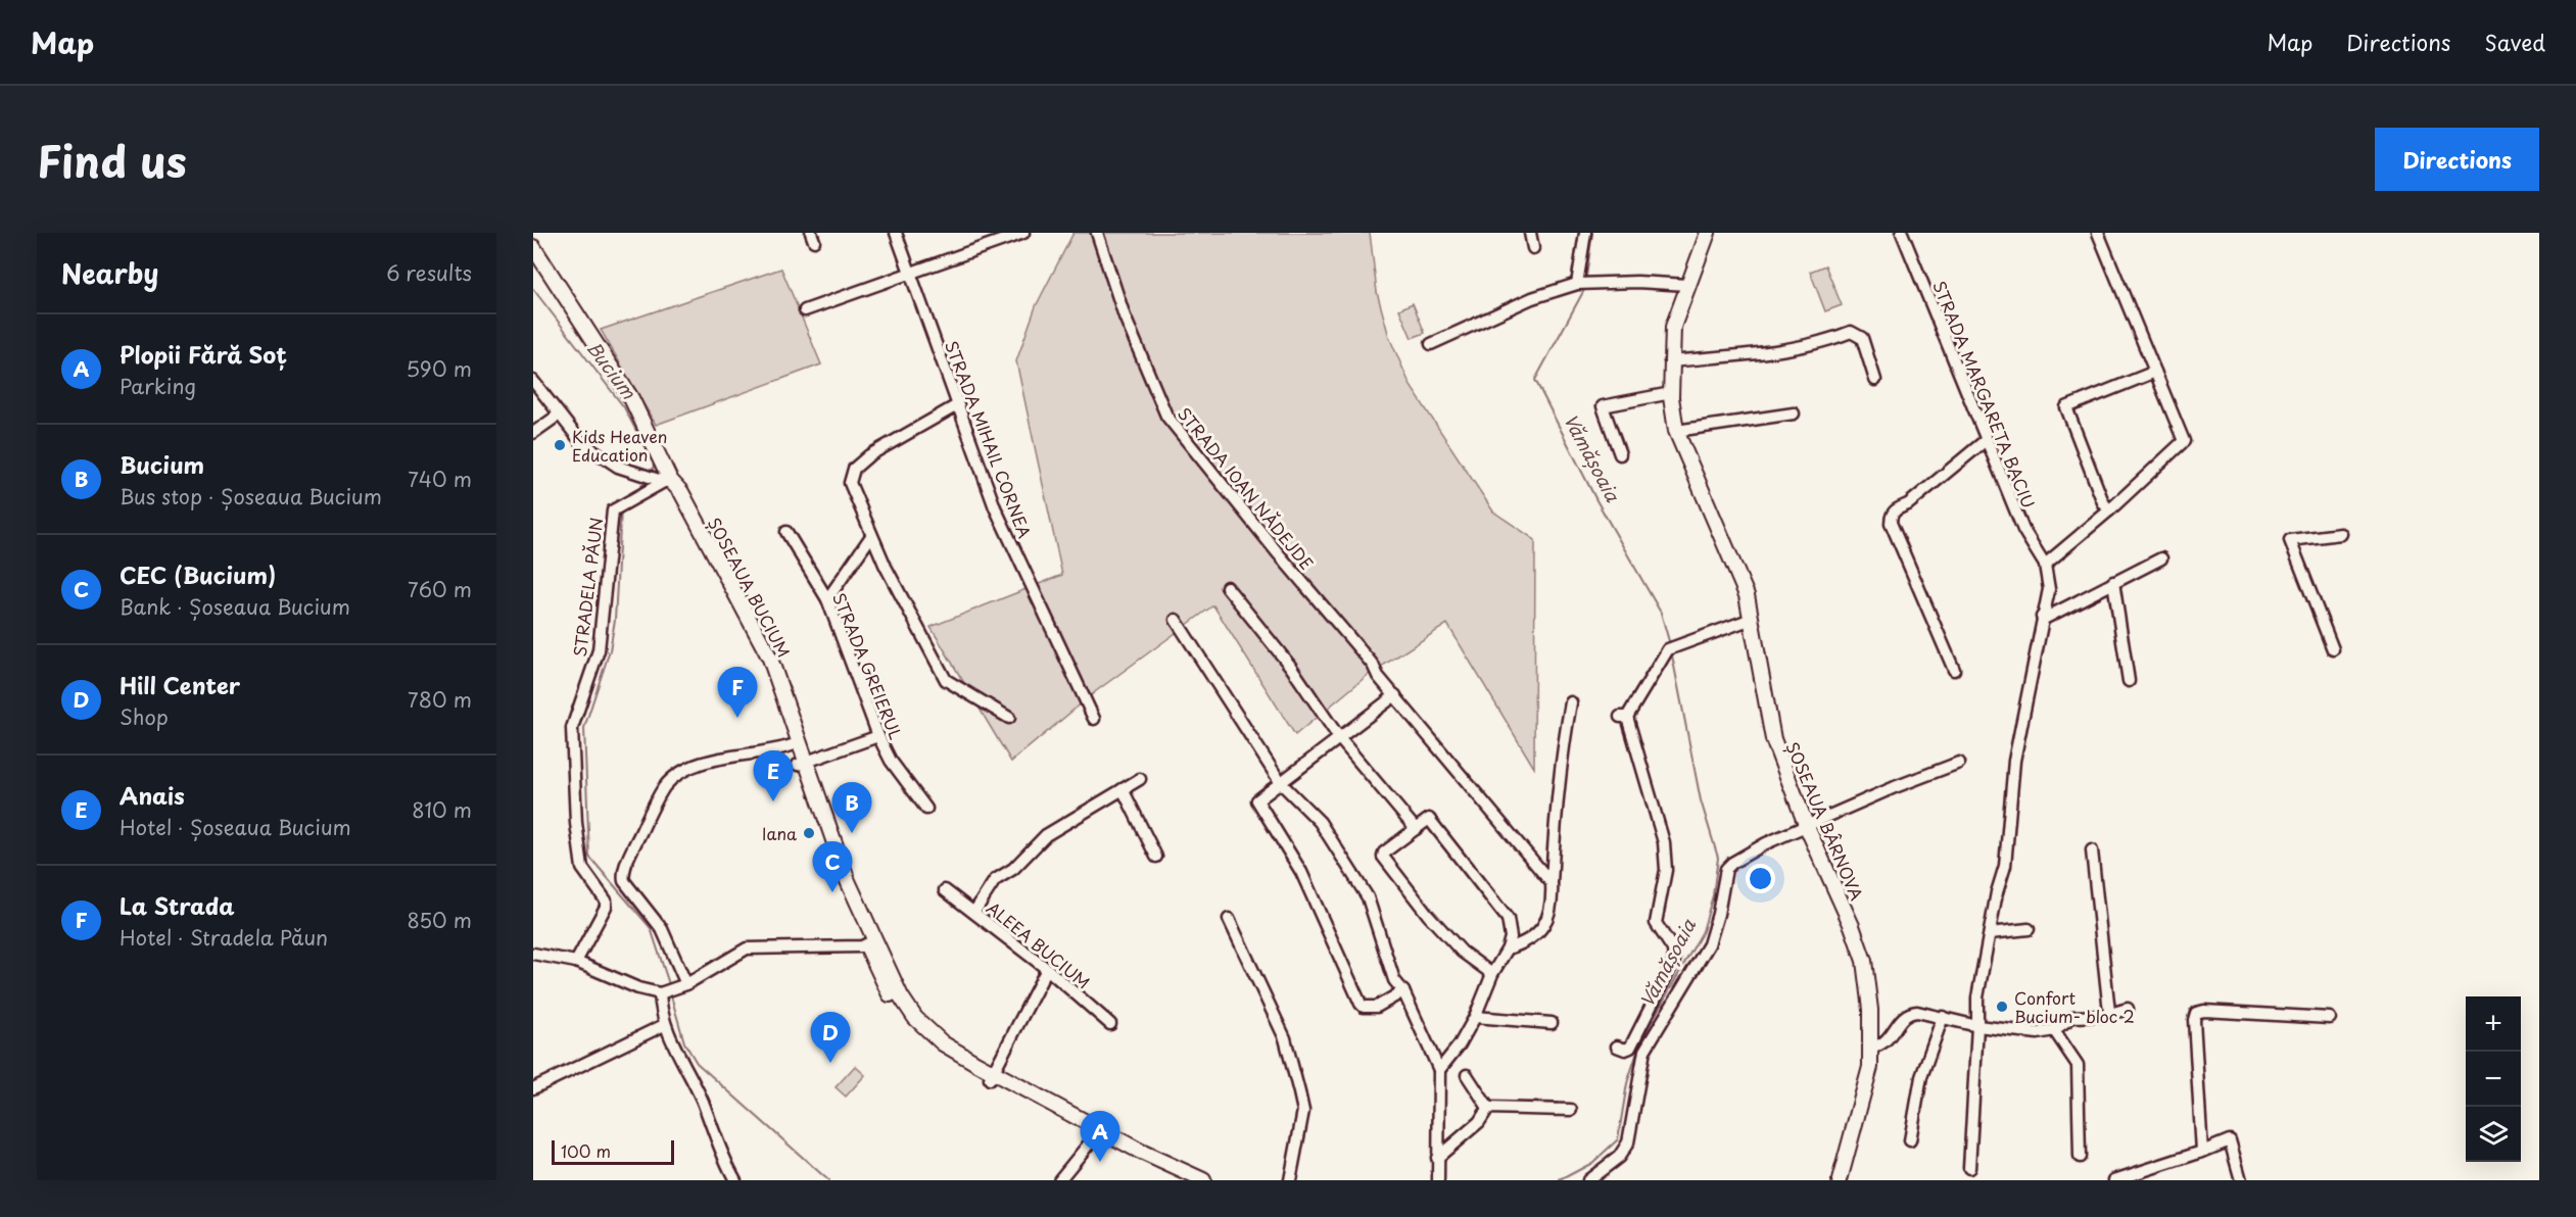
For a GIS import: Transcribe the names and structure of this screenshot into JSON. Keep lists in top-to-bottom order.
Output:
{
  "streets": {
    "main road": ["ȘOSEAUA BUCIUM", "ȘOSEAUA BÂRNOVA"],
    "street": [
      "STRADA MARGARETA BACIU",
      "STRADA MIHAIL CORNEA",
      "STRADA IOAN NĂDEJDE",
      "STRADELA PĂUN",
      "STRADA GREIERUL",
      "ALEEA BUCIUM"
    ]
  },
  "crossings": [
    ["STRADELA PĂUN", "ȘOSEAUA BUCIUM"]
  ],
  "water": ["Bucium", "Vămășoaia"],
  "places": ["Kids Heaven Education", "Iana", "Confort Bucium- bloc 2"],
  "scale_bar": "100 m",
  "page": {
    "header": "Map",
    "nav": ["Map", "Directions", "Saved"],
    "title": "Find us",
    "buttons": "Directions",
    "heading": ["Nearby", "6 results"],
    "list": [
      {
        "mark": "A",
        "name": "Plopii Fără Soț",
        "note": "Parking",
        "value": "590 m"
      },
      {
        "mark": "B",
        "name": "Bucium",
        "note": "Bus stop · Șoseaua Bucium",
        "value": "740 m"
      },
      {
        "mark": "C",
        "name": "CEC (Bucium)",
        "note": "Bank · Șoseaua Bucium",
        "value": "760 m"
      },
      {
        "mark": "D",
        "name": "Hill Center",
        "note": "Shop",
        "value": "780 m"
      },
      {
        "mark": "E",
        "name": "Anais",
        "note": "Hotel · Șoseaua Bucium",
        "value": "810 m"
      },
      {
        "mark": "F",
        "name": "La Strada",
        "note": "Hotel · Stradela Păun",
        "value": "850 m"
      }
    ],
    "pins": [
      "F",
      "E",
      "B",
      "C",
      "D",
      "A"
    ],
    "map_buttons": ["+", "−"],
    "scale": "100 m"
  }
}
